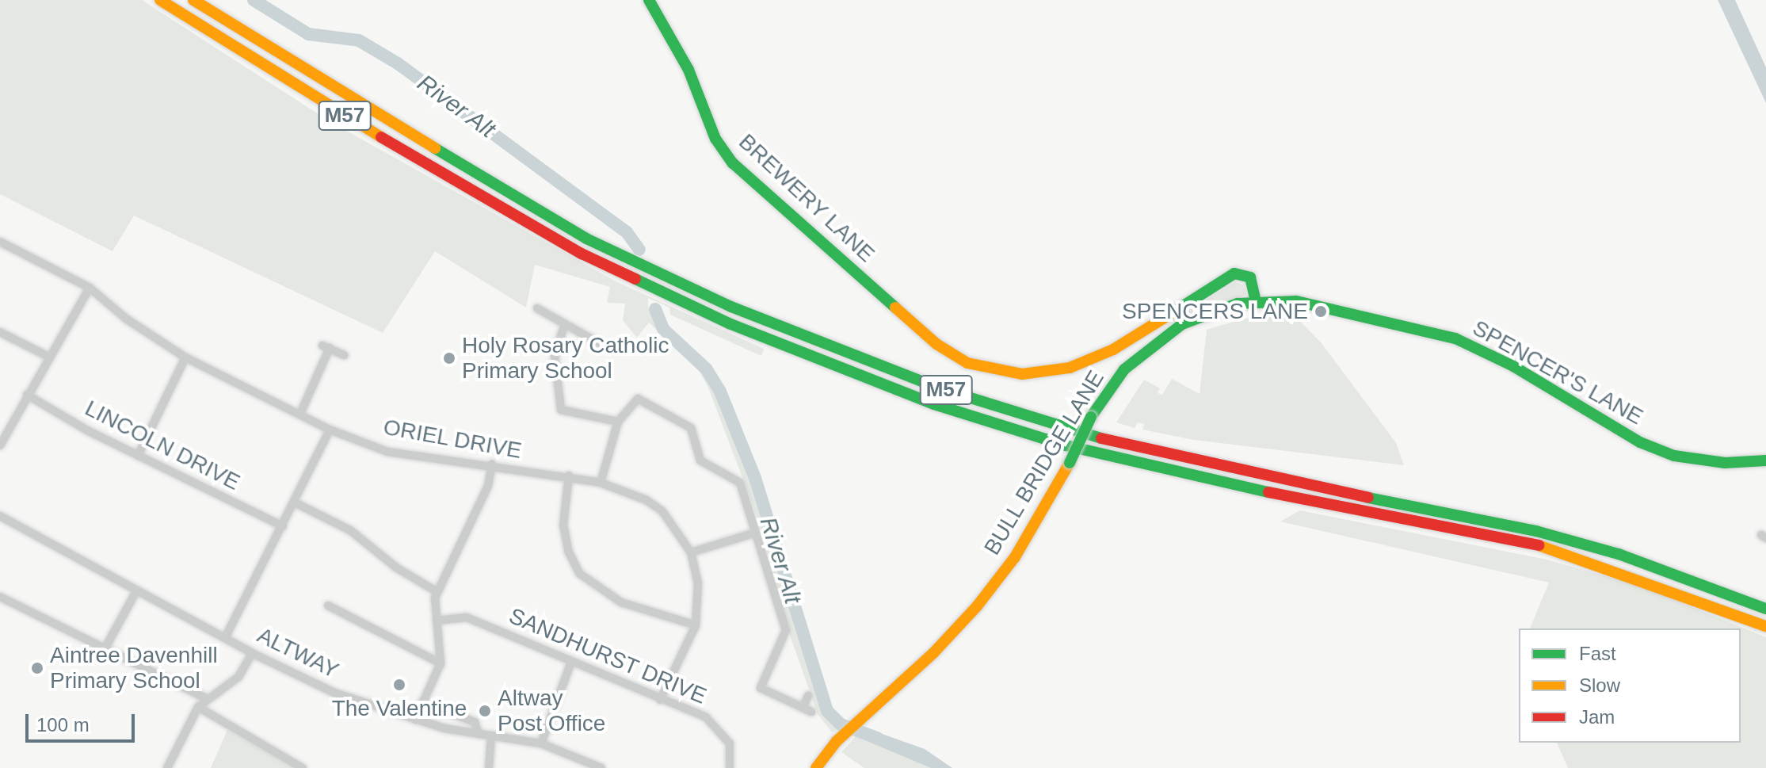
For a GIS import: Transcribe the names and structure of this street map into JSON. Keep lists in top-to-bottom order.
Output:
{
  "streets": {
    "main road": [
      "M57",
      "BREWERY LANE",
      "SPENCER'S LANE",
      "BULL BRIDGE LANE"
    ],
    "street": [
      "ORIEL DRIVE",
      "LINCOLN DRIVE",
      "ALTWAY",
      "SANDHURST DRIVE"
    ]
  },
  "crossings": [
    ["BREWERY LANE", "SPENCER'S LANE"],
    ["BREWERY LANE", "BULL BRIDGE LANE"],
    ["SPENCER'S LANE", "BULL BRIDGE LANE"],
    ["ORIEL DRIVE", "SANDHURST DRIVE"]
  ],
  "water": ["River Alt"],
  "places": [
    "SPENCERS LANE",
    "Holy Rosary Catholic Primary School",
    "Aintree Davenhill Primary School",
    "The Valentine",
    "Altway Post Office"
  ],
  "legend": ["Fast", "Slow", "Jam"],
  "scale_bar": "100 m"
}
